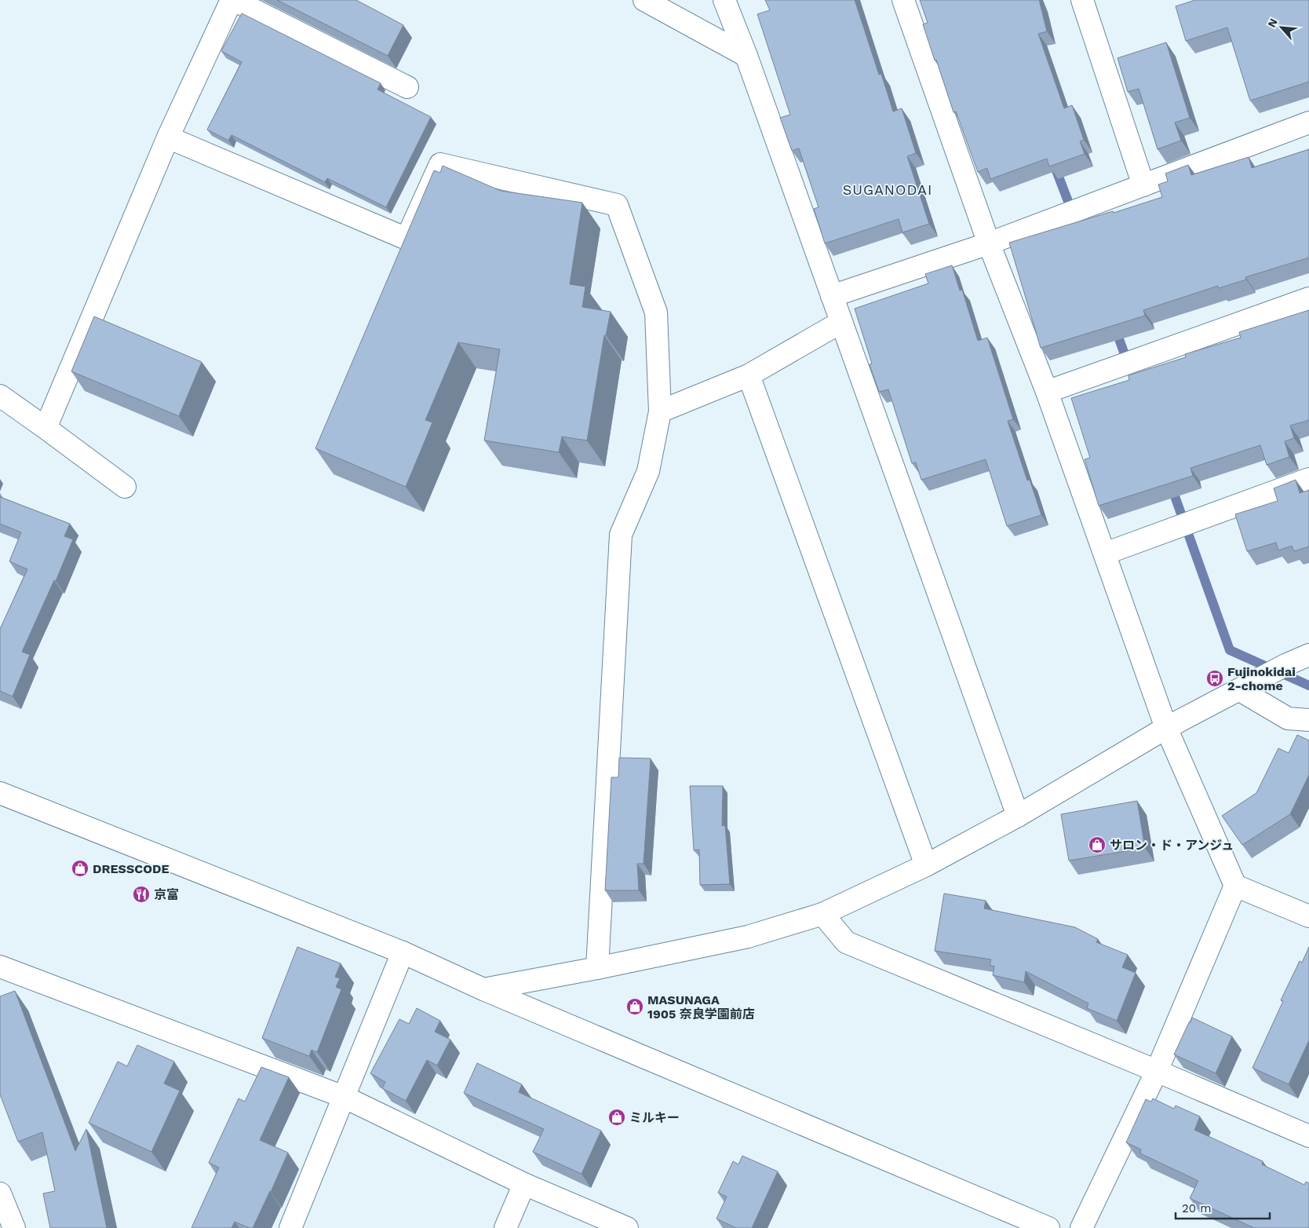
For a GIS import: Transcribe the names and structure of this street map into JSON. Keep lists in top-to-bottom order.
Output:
{
  "districts": ["SUGANODAI"],
  "places": {
    "bus stop": ["Fujinokidai 2-chome"],
    "shop": [
      "サロン・ド・アンジュ",
      "DRESSCODE",
      "MASUNAGA 1905 奈良学園前店",
      "ミルキー"
    ],
    "restaurant": ["京富"]
  },
  "scale_bar": "20 m",
  "north": "top left"
}
